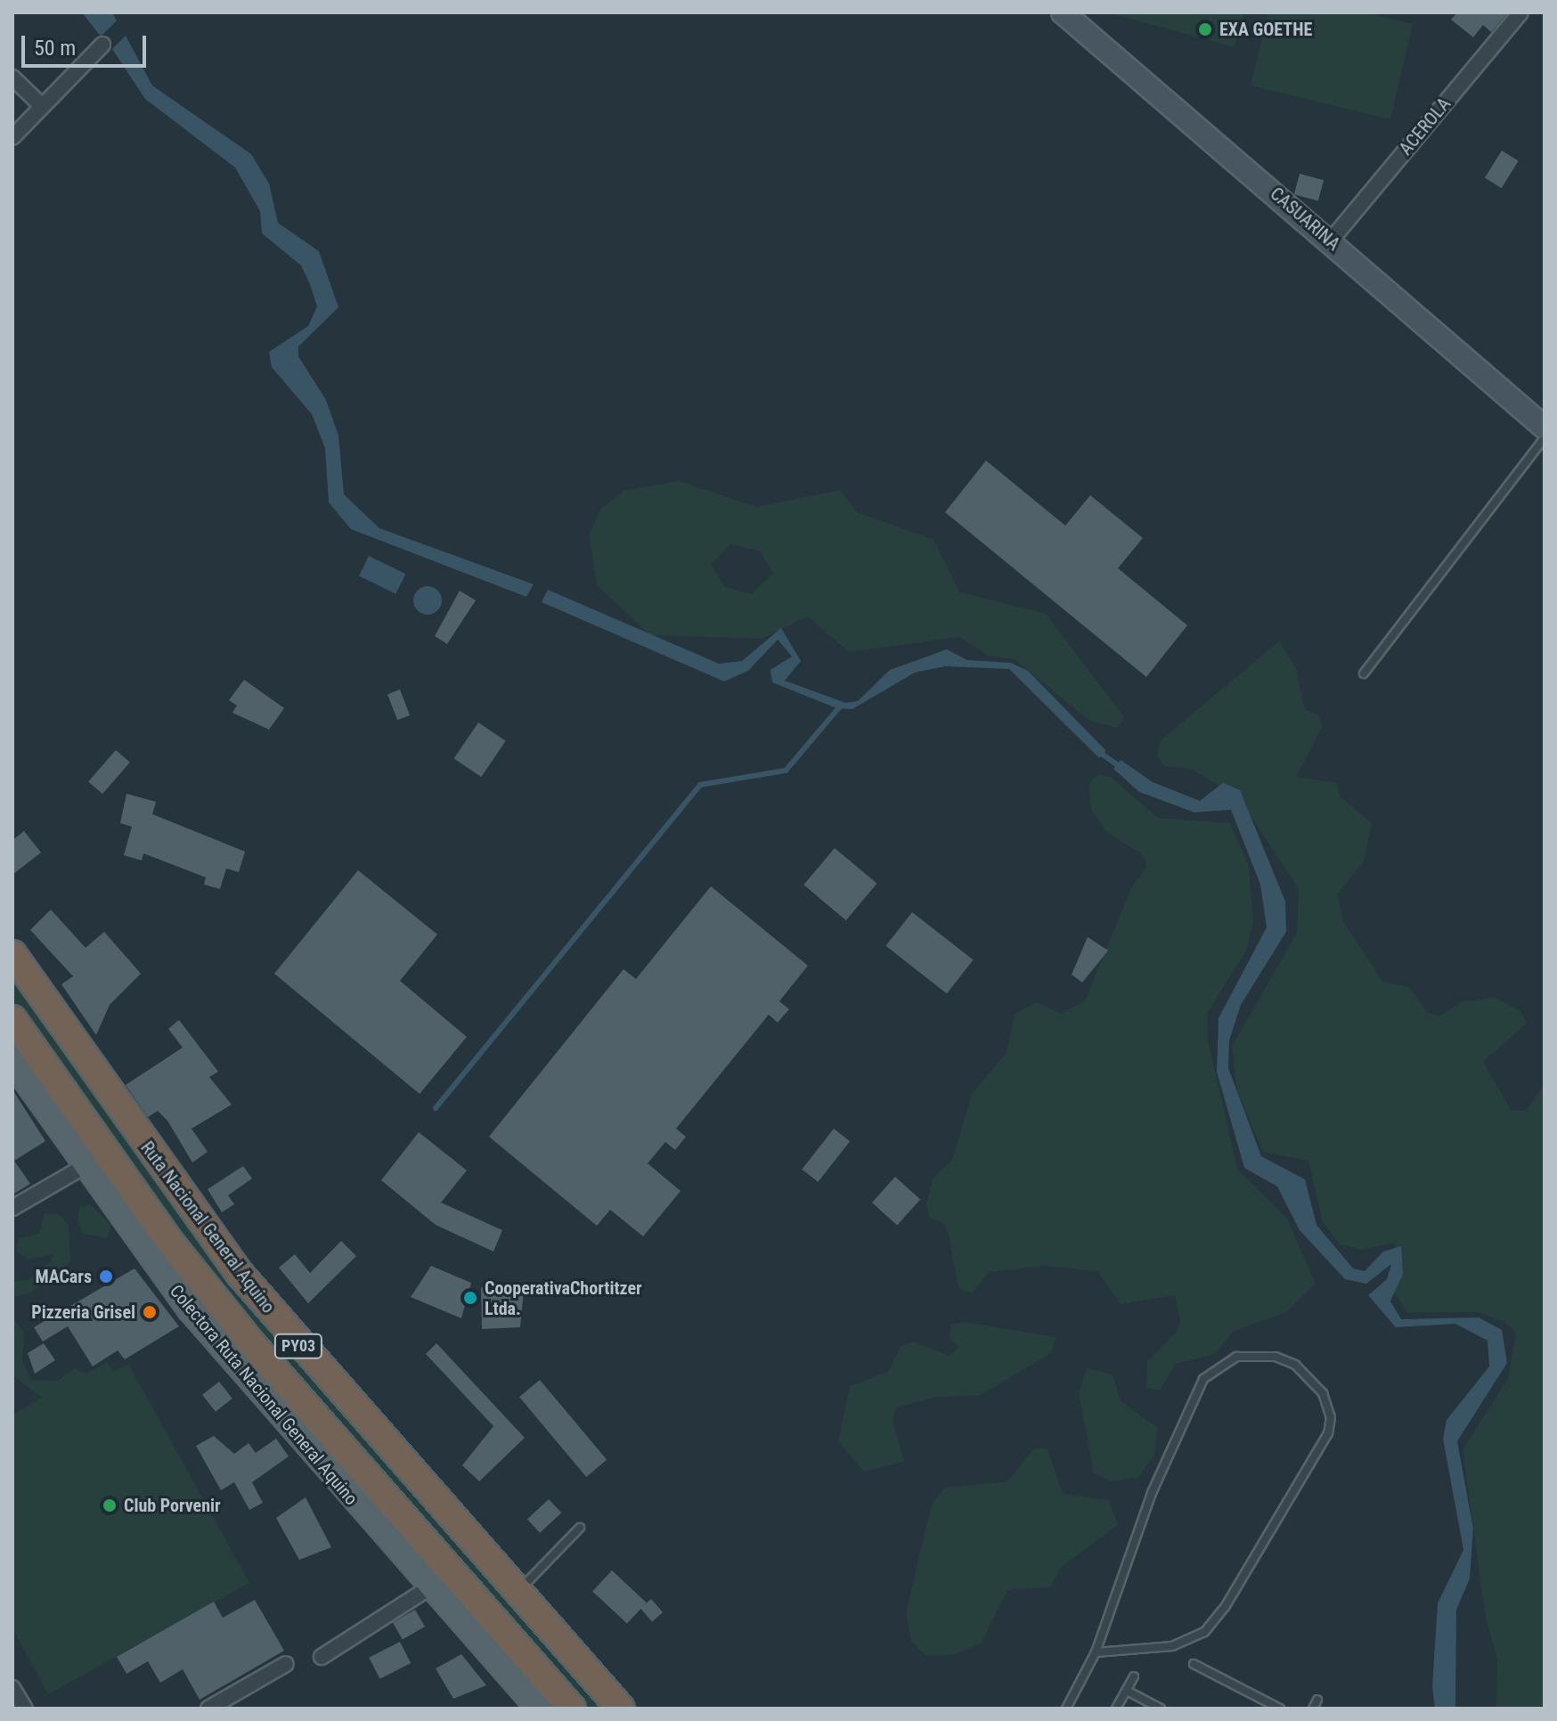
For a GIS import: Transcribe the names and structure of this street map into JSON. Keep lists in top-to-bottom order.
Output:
{
  "streets": {
    "highway": ["Ruta Nacional General Aquino", "PY03"],
    "main road": ["Colectora Ruta Nacional General Aquino"],
    "street": ["ACEROLA", "CASUARINA"]
  },
  "crossings": [
    ["ACEROLA", "CASUARINA"]
  ],
  "places": [
    "EXA GOETHE",
    "MACars",
    "CooperativaChortitzer Ltda.",
    "Pizzeria Grisel",
    "Club Porvenir"
  ],
  "scale_bar": "50 m"
}
